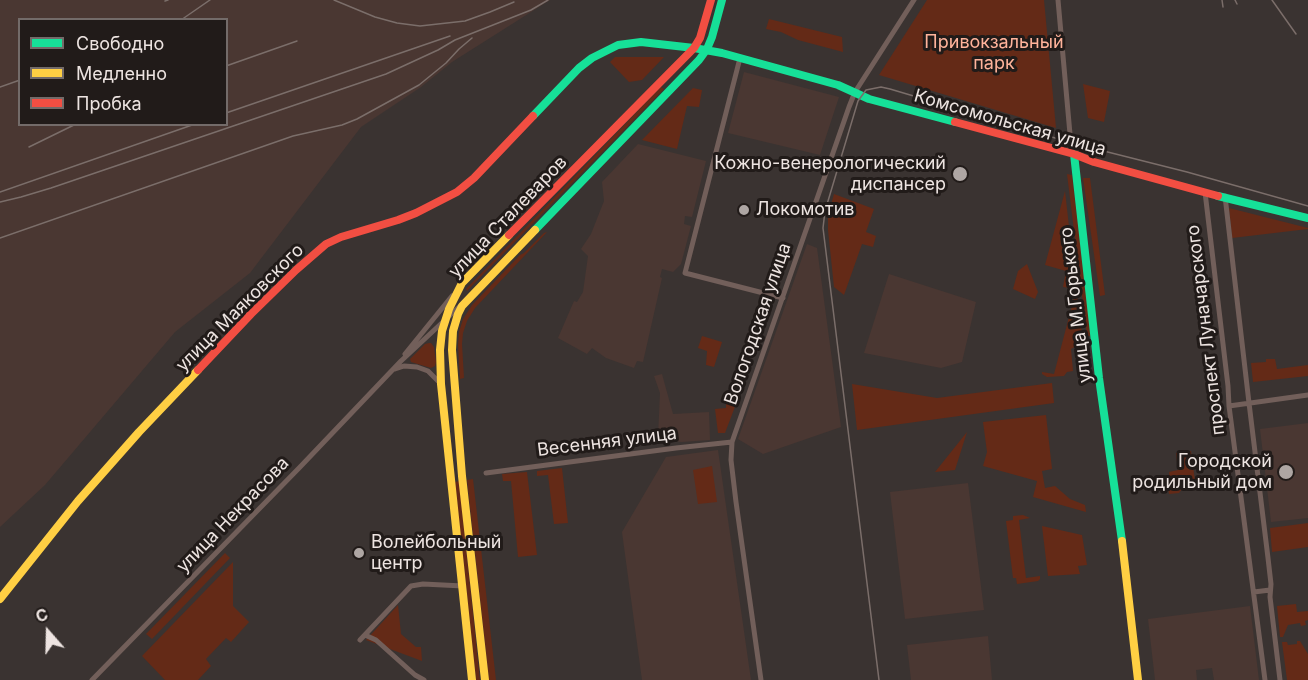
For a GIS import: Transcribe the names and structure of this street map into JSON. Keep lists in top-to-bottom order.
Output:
{
  "streets": {
    "main road": [
      "Комсомольская улица",
      "улица Сталеваров",
      "улица М.Горького",
      "улица Маяковского"
    ],
    "street": [
      "Вологодская улица",
      "проспект Луначарского",
      "Весенняя улица",
      "улица Некрасова"
    ]
  },
  "crossings": [
    ["Комсомольская улица", "улица Сталеваров"],
    ["Комсомольская улица", "улица М.Горького"],
    ["Комсомольская улица", "улица Маяковского"],
    ["Комсомольская улица", "Вологодская улица"],
    ["Комсомольская улица", "проспект Луначарского"],
    ["улица Сталеваров", "улица Маяковского"],
    ["Вологодская улица", "Весенняя улица"]
  ],
  "parks": ["Привокзальный парк"],
  "places": [
    "Кожно-венерологический диспансер",
    "Локомотив",
    "Городской родильный дом",
    "Волейбольный центр"
  ],
  "legend": ["Свободно", "Медленно", "Пробка"],
  "north": "top"
}
